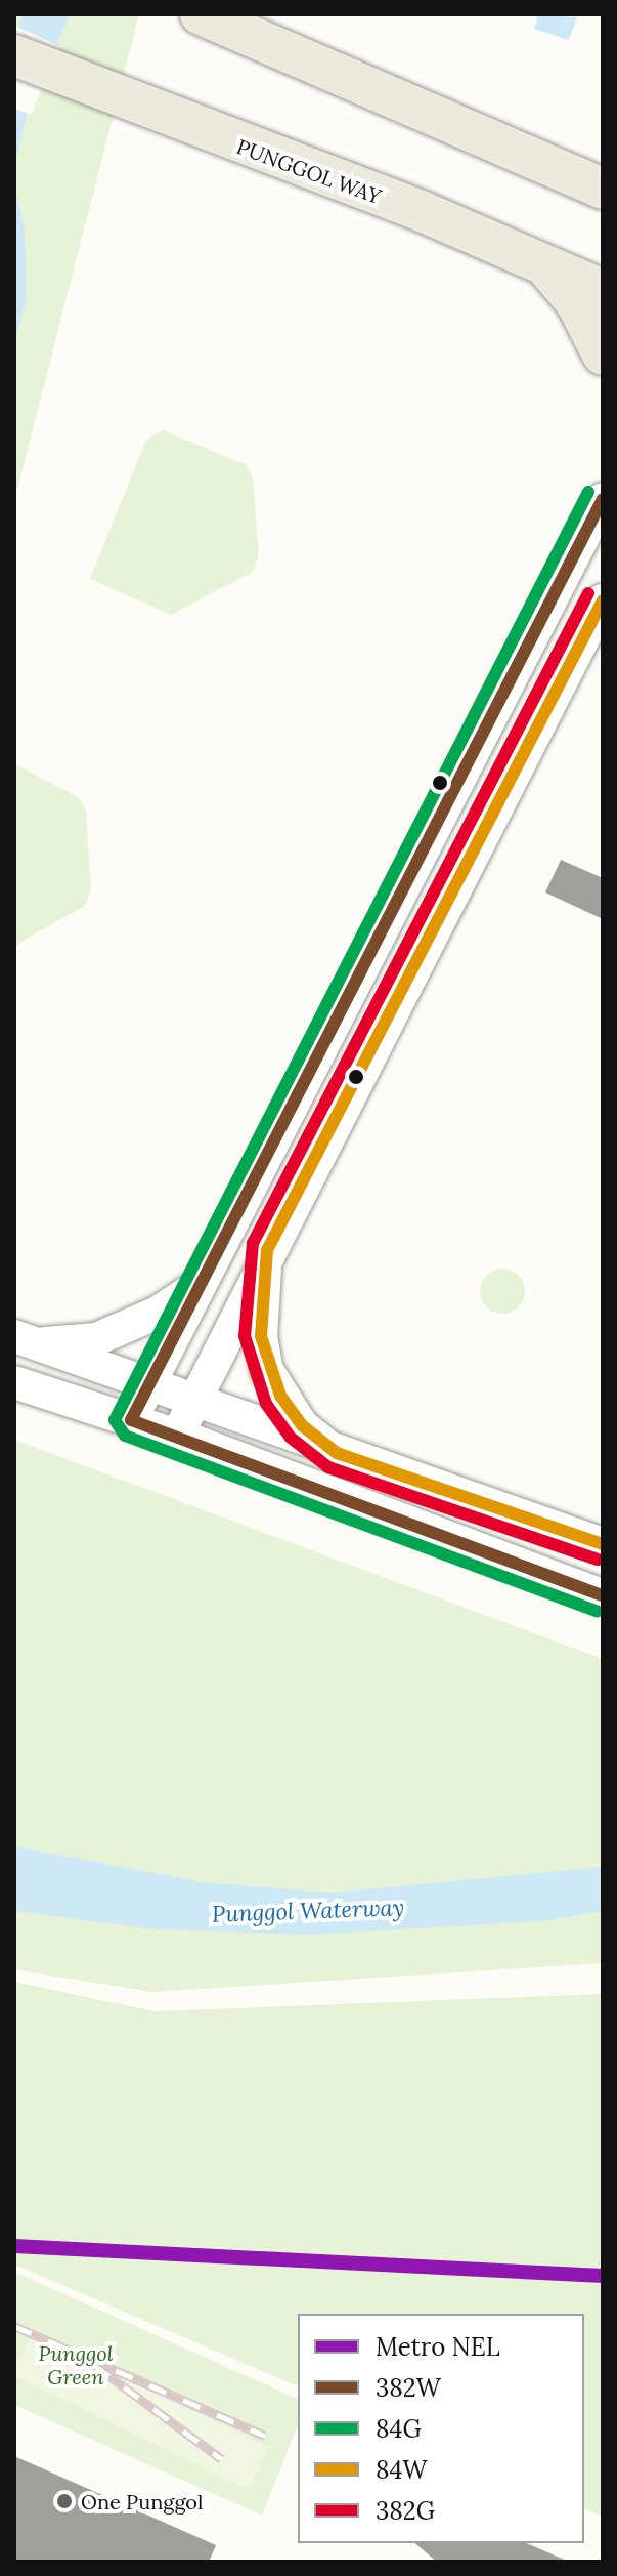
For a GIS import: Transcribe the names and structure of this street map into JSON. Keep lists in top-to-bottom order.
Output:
{
  "streets": {
    "main road": ["PUNGGOL WAY"]
  },
  "water": ["Punggol Waterway"],
  "parks": ["Punggol Green"],
  "places": ["One Punggol"],
  "lines": [
    "transit line 84G",
    "transit line 382W",
    "transit line 382G",
    "transit line 84W",
    "metro line NEL"
  ],
  "legend": [
    "Metro NEL",
    "382W",
    "84G",
    "84W",
    "382G"
  ]
}
